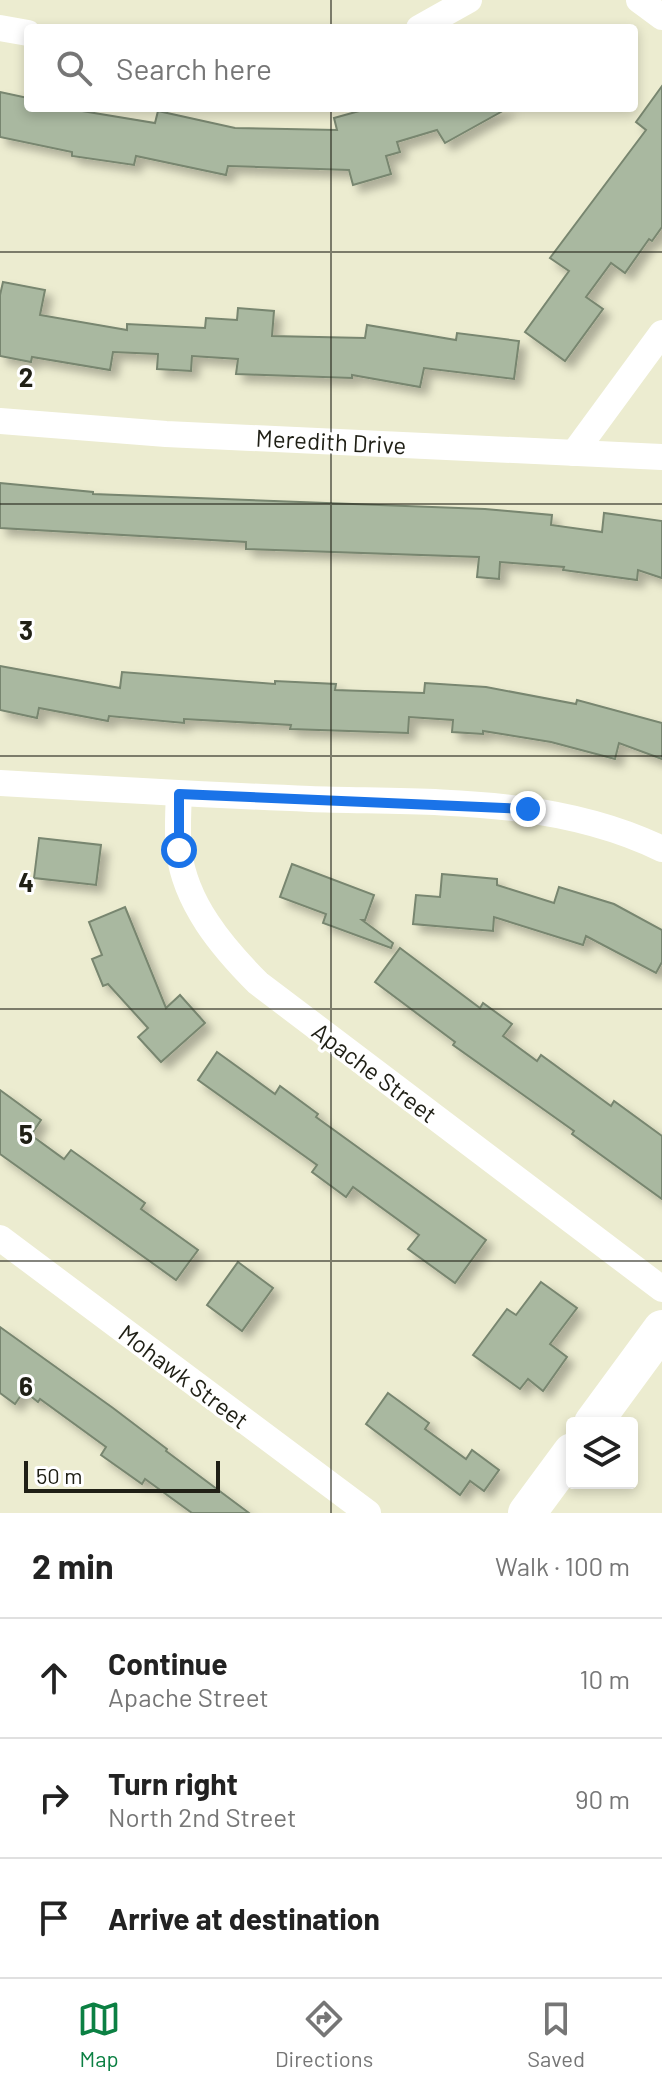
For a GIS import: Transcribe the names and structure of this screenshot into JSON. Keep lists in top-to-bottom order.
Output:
{
  "streets": {
    "street": ["Meredith Drive", "Apache Street", "Mohawk Street"]
  },
  "scale_bar": "50 m",
  "page": {
    "search": "Search here",
    "scale": "50 m",
    "heading": ["2 min", "Walk · 100 m"],
    "list": [
      ["Continue", "Apache Street", "10 m"],
      ["Turn right", "North 2nd Street", "90 m"],
      "Arrive at destination"
    ],
    "nav": ["Map", "Directions", "Saved"]
  },
  "grid": {
    "rows": [
      "2",
      "3",
      "4",
      "5",
      "6"
    ]
  }
}
